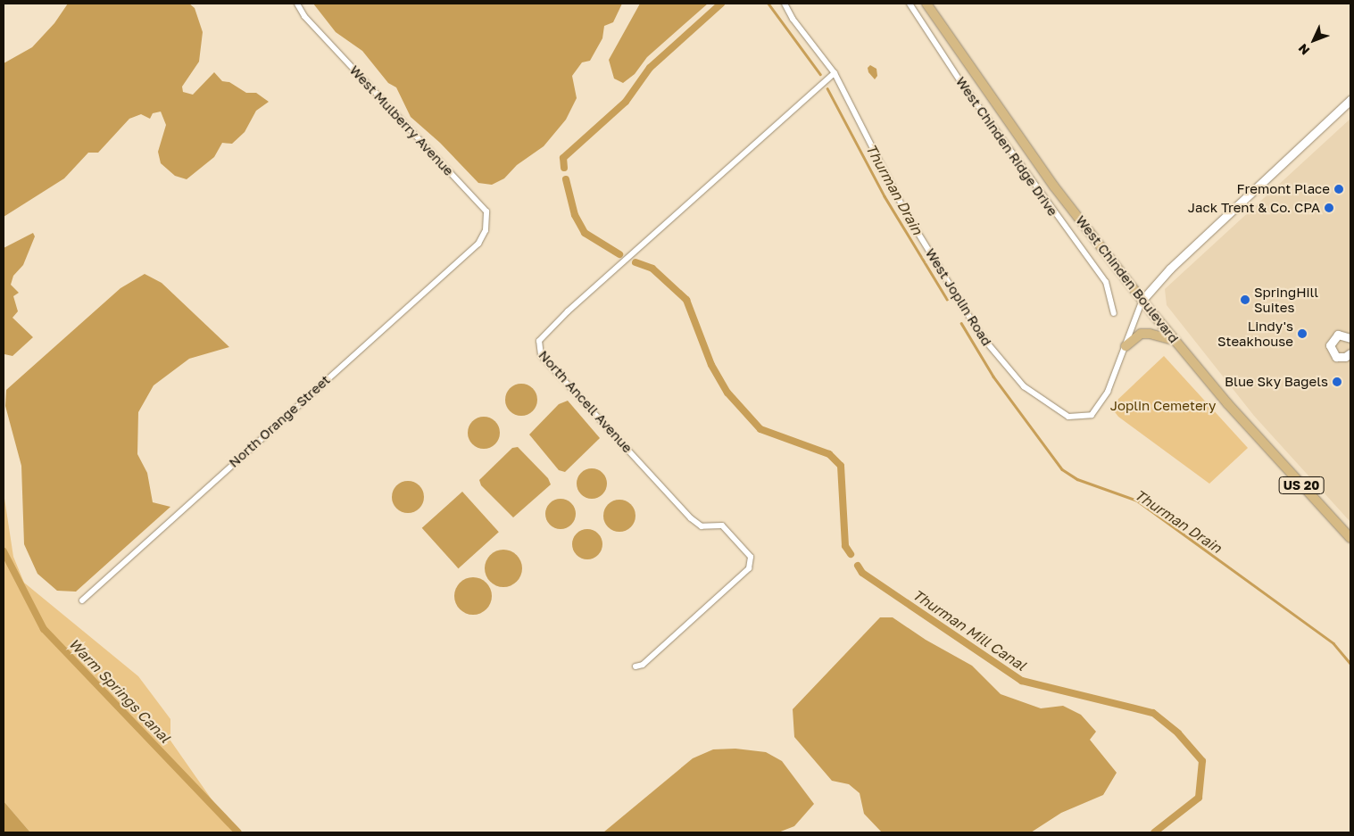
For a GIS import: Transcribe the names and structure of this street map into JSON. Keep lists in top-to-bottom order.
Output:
{
  "streets": {
    "main road": ["West Chinden Boulevard", "US 20"],
    "street": [
      "West Mulberry Avenue",
      "West Chinden Ridge Drive",
      "West Joplin Road",
      "North Ancell Avenue",
      "North Orange Street"
    ]
  },
  "crossings": [
    ["West Mulberry Avenue", "North Orange Street"],
    ["West Chinden Boulevard", "West Joplin Road"],
    ["West Joplin Road", "North Ancell Avenue"]
  ],
  "water": ["Thurman Drain", "Thurman Mill Canal", "Warm Springs Canal"],
  "parks": ["Joplin Cemetery"],
  "places": [
    "Fremont Place",
    "Jack Trent & Co. CPA",
    "SpringHill Suites",
    "Lindy's Steakhouse",
    "Blue Sky Bagels"
  ],
  "north": "bottom left"
}
